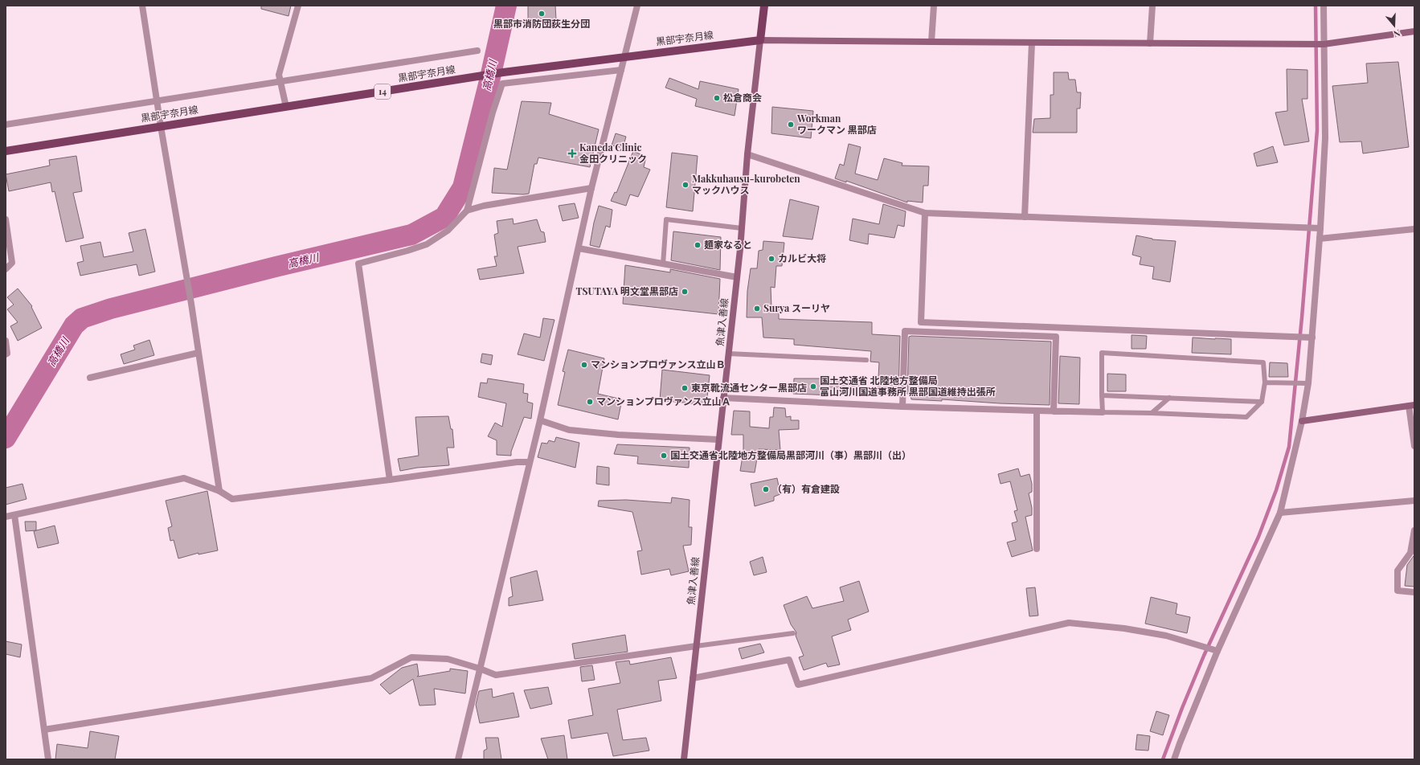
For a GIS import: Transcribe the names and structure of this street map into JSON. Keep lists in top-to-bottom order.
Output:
{
  "streets": {
    "main road": ["黒部宇奈月線", "14"],
    "street": ["魚津入善線"]
  },
  "crossings": [
    ["黒部宇奈月線", "魚津入善線"]
  ],
  "water": ["高橋川"],
  "places": {
    "other": [
      "黒部市消防団荻生分団",
      "松倉商会",
      "Workman ワークマン 黒部店",
      "Makkuhausu-kurobeten マックハウス",
      "麺家なると",
      "カルビ大将",
      "TSUTAYA 明文堂黒部店",
      "Surya スーリヤ",
      "マンションプロヴァンス立山Ｂ",
      "国土交通省 北陸地方整備局 富山河川国道事務所 黒部国道維持出張所",
      "東京靴流通センター黒部店",
      "マンションプロヴァンス立山Ａ",
      "国土交通省北陸地方整備局黒部河川（事）黒部川（出）",
      "（有）有倉建設"
    ],
    "health": ["Kaneda Clinic 金田クリニック"]
  },
  "north": "bottom"
}
